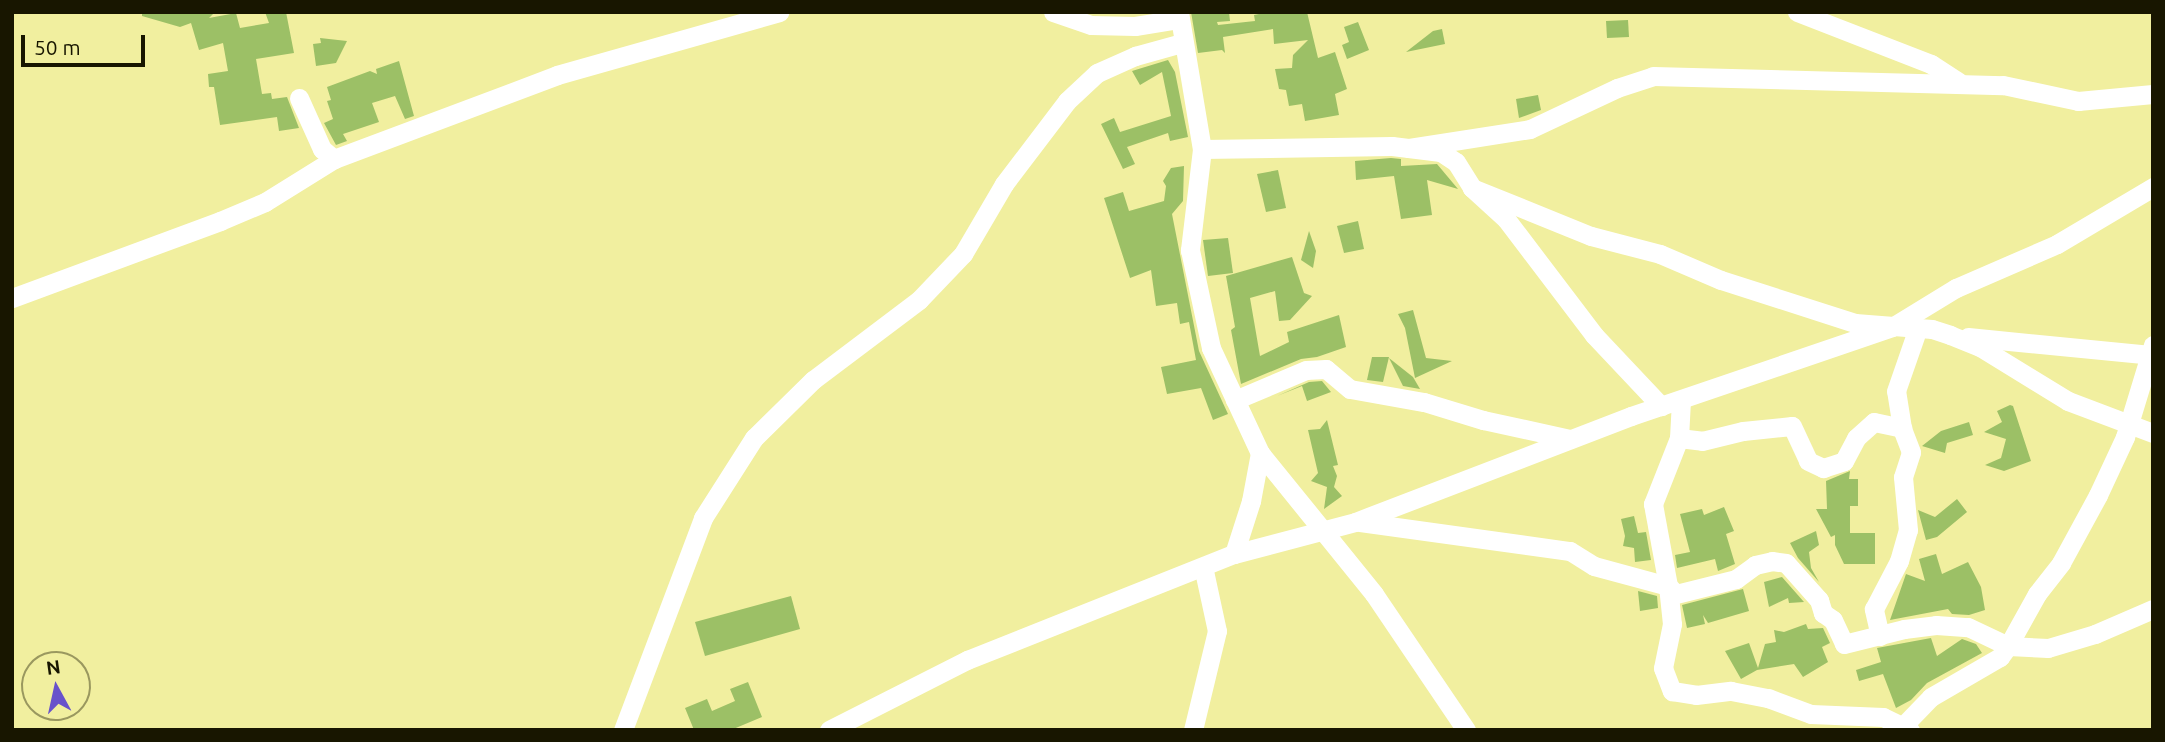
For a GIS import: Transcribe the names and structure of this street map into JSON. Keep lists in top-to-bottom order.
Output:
{
  "scale_bar": "50 m",
  "north": "top"
}
